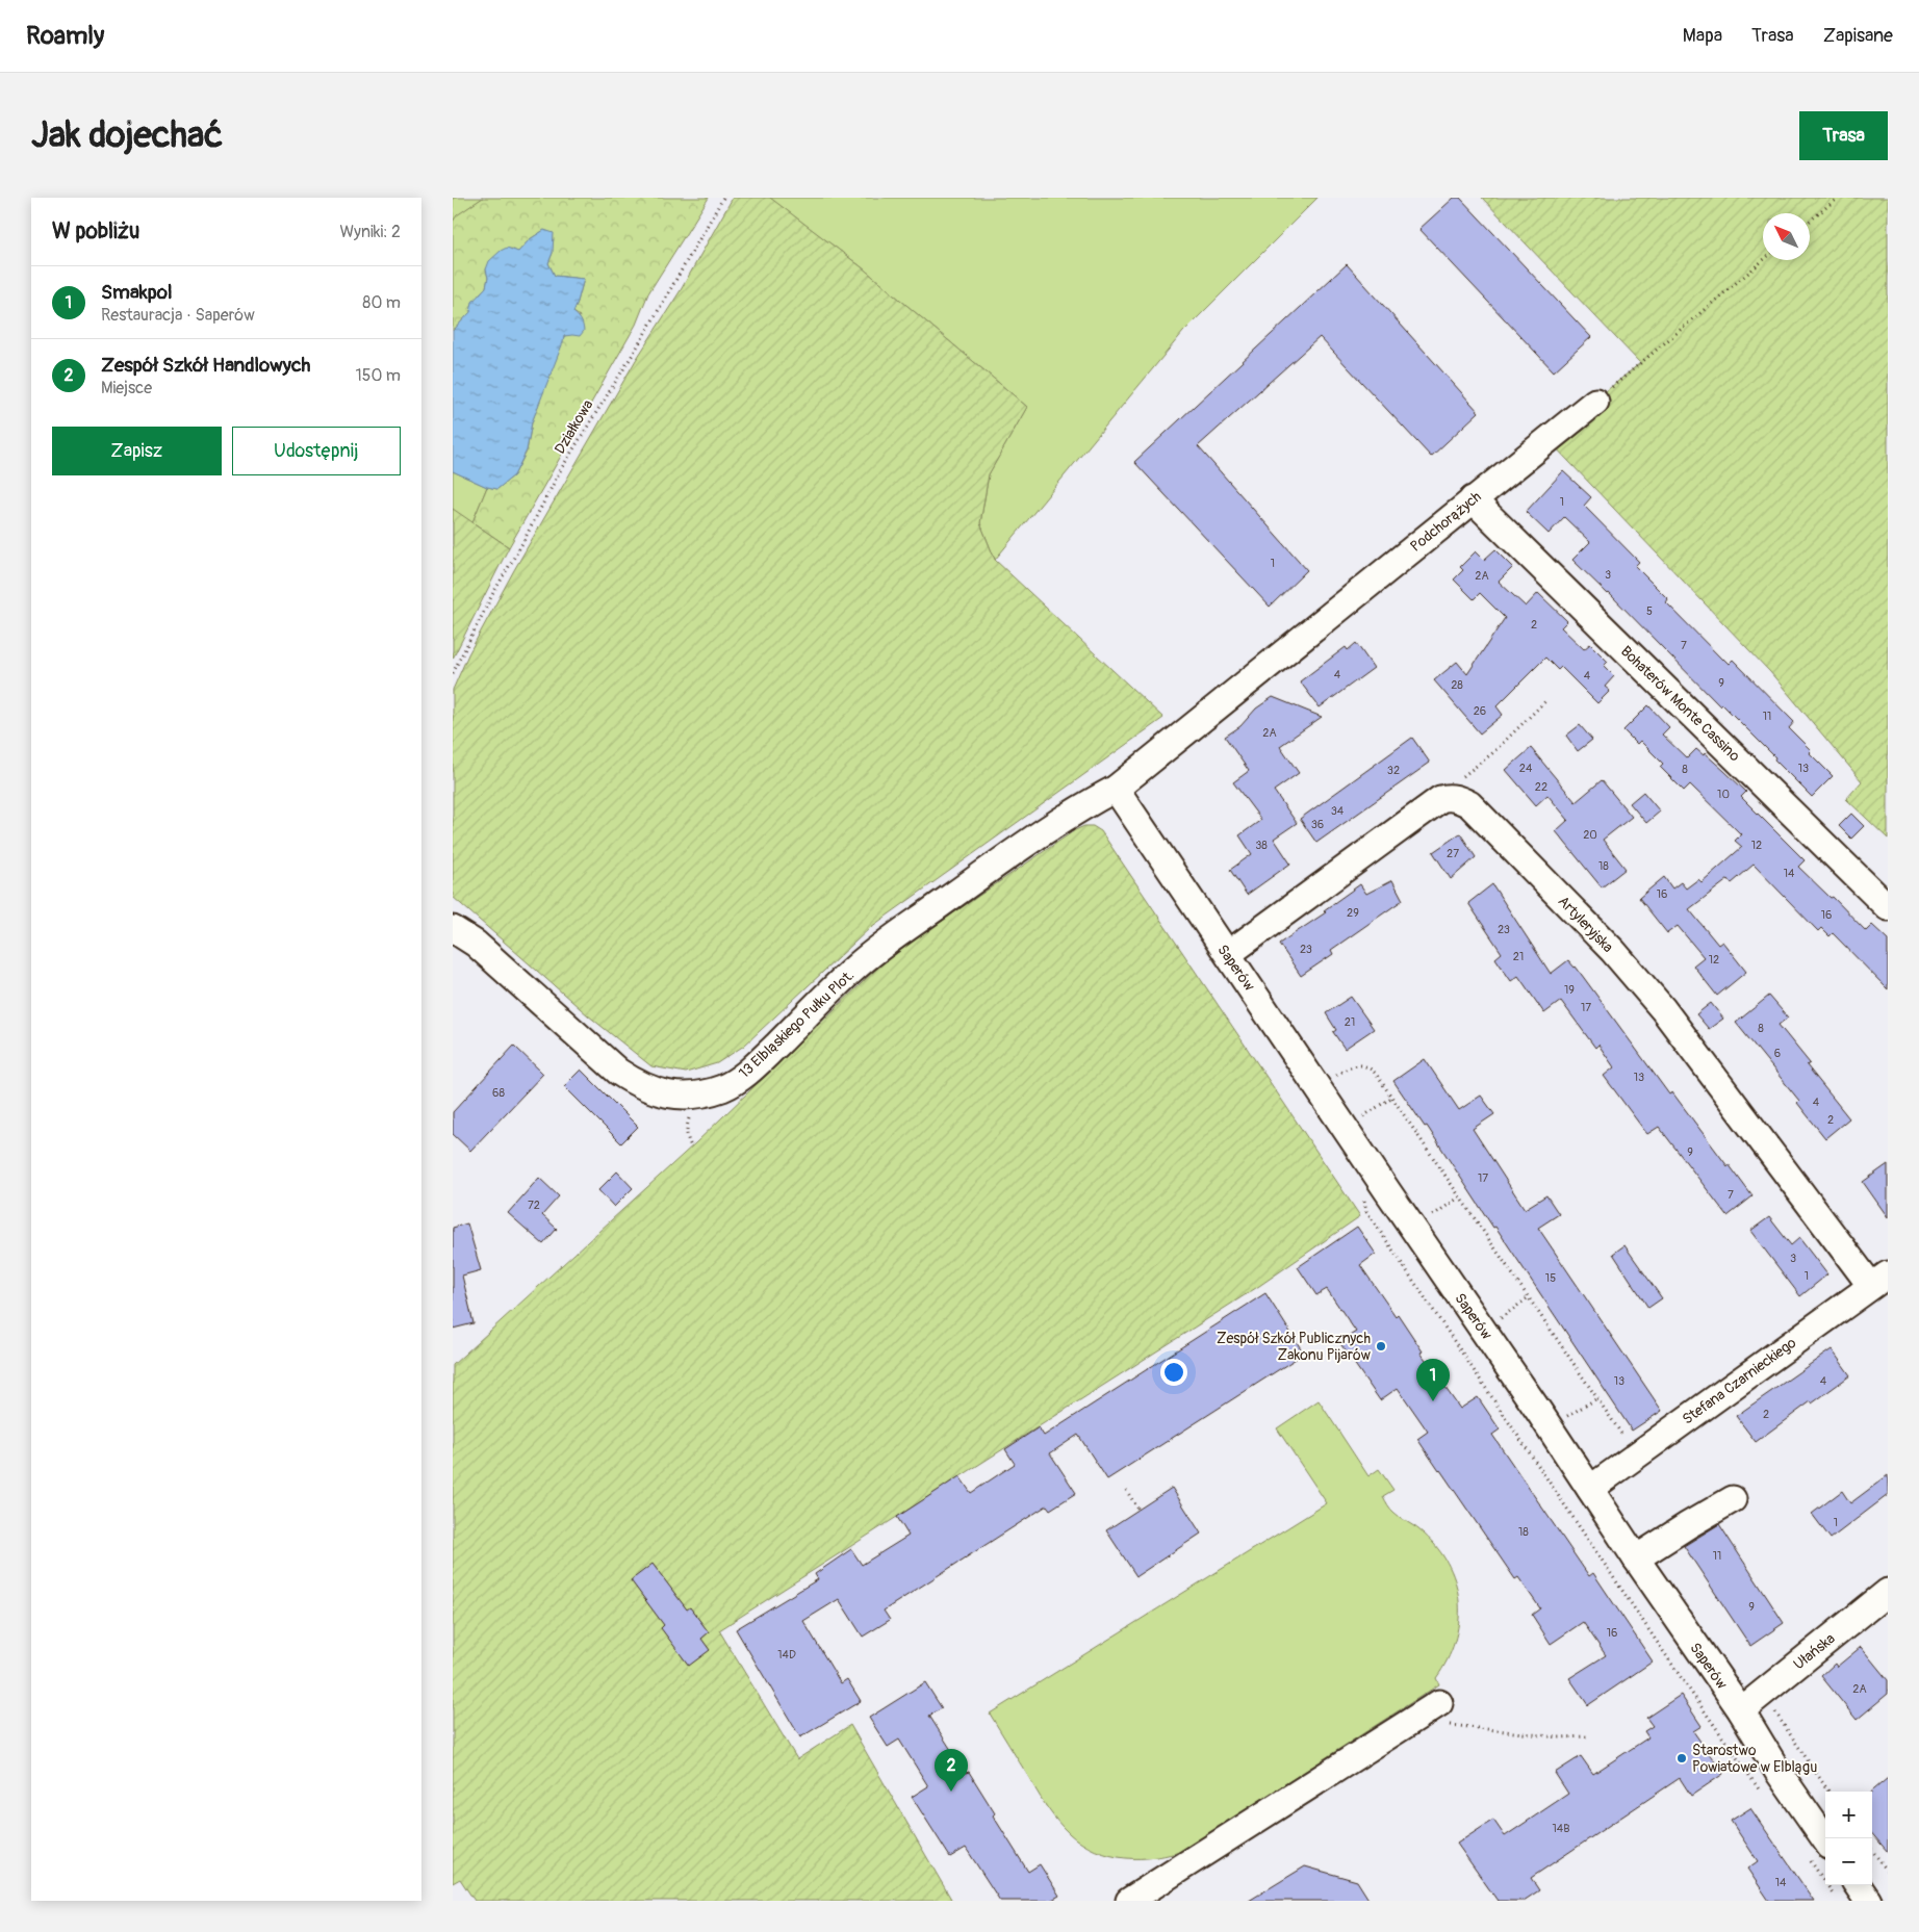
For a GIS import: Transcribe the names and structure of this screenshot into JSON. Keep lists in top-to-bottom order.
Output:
{
  "streets": {
    "street": [
      "Podchorążych",
      "Bohaterów Monte Cassino",
      "Artyleryjska",
      "Saperów",
      "13 Elbląskiego Pułku Plot.",
      "Stefana Czarnieckiego",
      "Ułańska"
    ],
    "path": ["Działkowa"]
  },
  "crossings": [
    ["Podchorążych", "Bohaterów Monte Cassino"],
    ["Podchorążych", "Saperów"],
    ["Podchorążych", "13 Elbląskiego Pułku Plot."],
    ["Artyleryjska", "Stefana Czarnieckiego"],
    ["Saperów", "13 Elbląskiego Pułku Plot."],
    ["Saperów", "Stefana Czarnieckiego"],
    ["Saperów", "Ułańska"]
  ],
  "places": ["Zespół Szkół Publicznych Zakonu Pijarów", "Starostwo Powiatowe w Elblągu"],
  "house_numbers": [
    "1",
    "1",
    "3",
    "2A",
    "5",
    "2",
    "7",
    "4",
    "4",
    "9",
    "28",
    "26",
    "11",
    "2A",
    "24",
    "13",
    "8",
    "32",
    "22",
    "10",
    "34",
    "36",
    "20",
    "38",
    "12",
    "27",
    "18",
    "14",
    "16",
    "29",
    "16",
    "23",
    "23",
    "21",
    "12",
    "19",
    "17",
    "21",
    "8",
    "6",
    "13",
    "68",
    "4",
    "2",
    "9",
    "17",
    "7",
    "72",
    "3",
    "1",
    "15",
    "13",
    "4",
    "2",
    "1",
    "18",
    "11",
    "9",
    "16",
    "14D",
    "2A",
    "14B",
    "14"
  ],
  "north": "top left",
  "page": {
    "header": "Roamly",
    "nav": ["Mapa", "Trasa", "Zapisane"],
    "buttons": [
      "Trasa",
      ["Zapisz", "Udostępnij"]
    ],
    "title": "Jak dojechać",
    "heading": ["W pobliżu", "Wyniki: 2"],
    "list": [
      {
        "mark": "1",
        "name": "Smakpol",
        "note": "Restauracja · Saperów",
        "value": "80 m"
      },
      {
        "mark": "2",
        "name": "Zespół Szkół Handlowych",
        "note": "Miejsce",
        "value": "150 m"
      }
    ],
    "pins": ["1", "2"],
    "map_buttons": ["+", "−"]
  }
}
